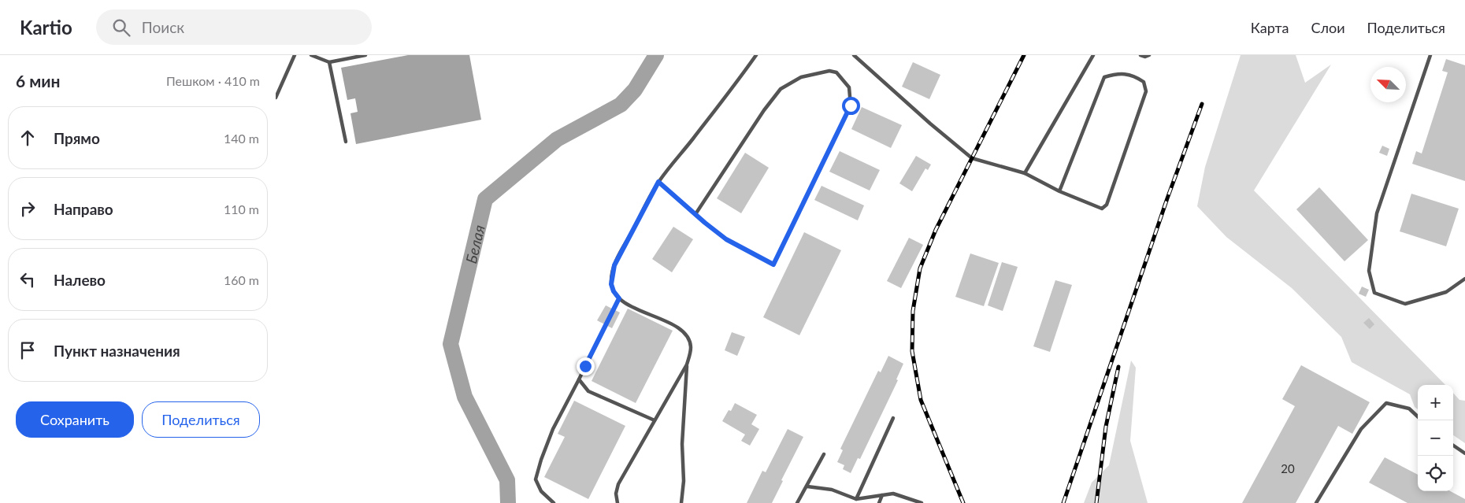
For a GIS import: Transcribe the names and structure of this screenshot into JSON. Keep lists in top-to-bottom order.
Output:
{
  "water": ["Белая"],
  "house_numbers": ["20"],
  "north": "top left",
  "page": {
    "header": "Kartio",
    "search": "Поиск",
    "nav": ["Карта", "Слои", "Поделиться"],
    "heading": ["6 мин", "Пешком · 410 m"],
    "list": [
      ["Прямо", "140 m"],
      ["Направо", "110 m"],
      ["Налево", "160 m"],
      "Пункт назначения"
    ],
    "map_buttons": ["+", "−"],
    "buttons": ["Сохранить", "Поделиться"]
  }
}
